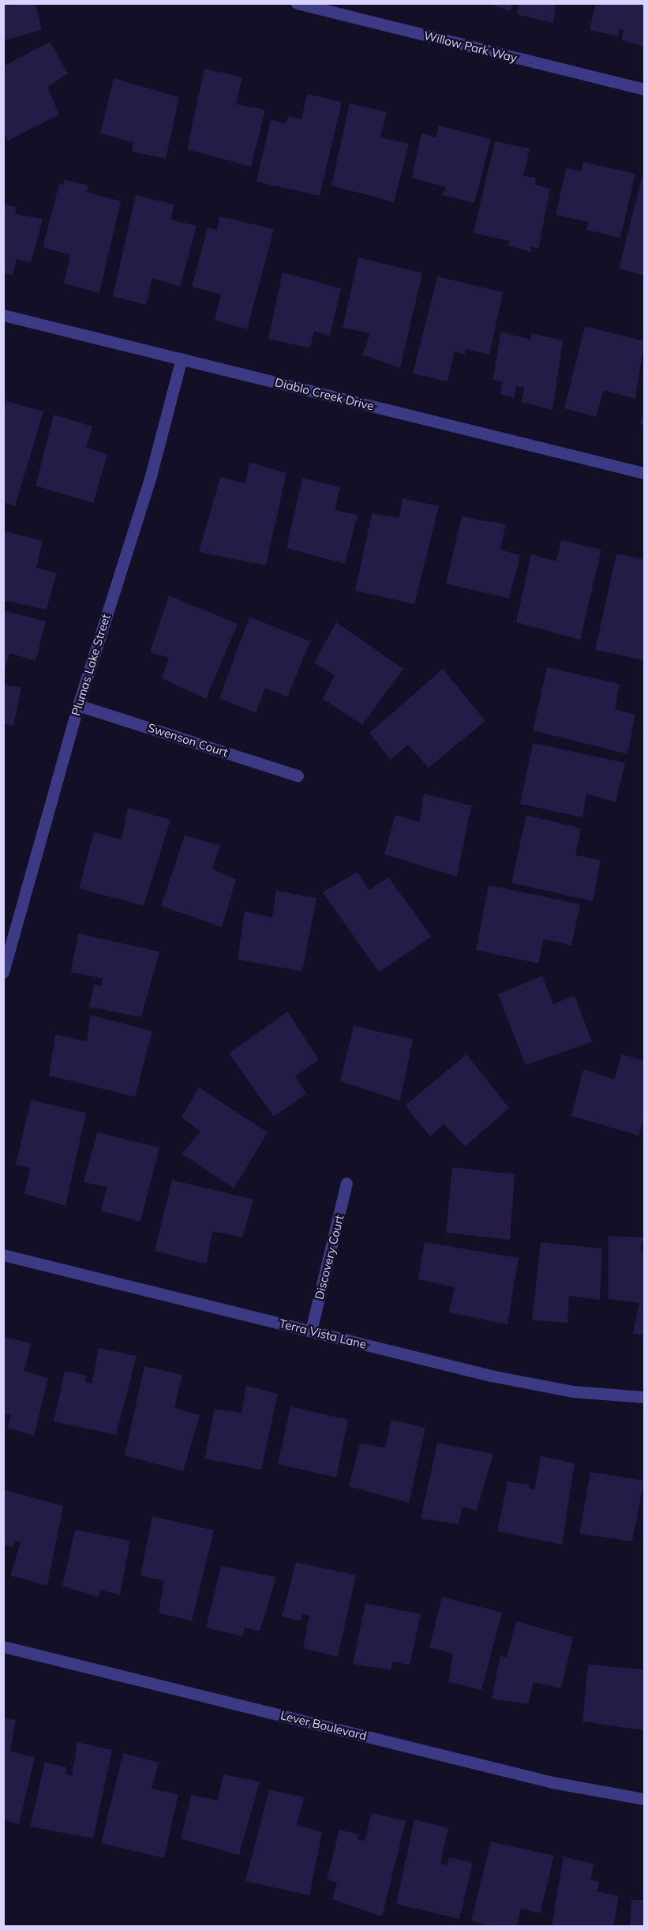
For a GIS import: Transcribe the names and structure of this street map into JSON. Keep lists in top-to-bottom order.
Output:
{
  "streets": {
    "street": [
      "Willow Park Way",
      "Diablo Creek Drive",
      "Plumas Lake Street",
      "Swenson Court",
      "Discovery Court",
      "Terra Vista Lane",
      "Lever Boulevard"
    ]
  },
  "crossings": [
    ["Diablo Creek Drive", "Plumas Lake Street"],
    ["Plumas Lake Street", "Swenson Court"],
    ["Discovery Court", "Terra Vista Lane"]
  ]
}
